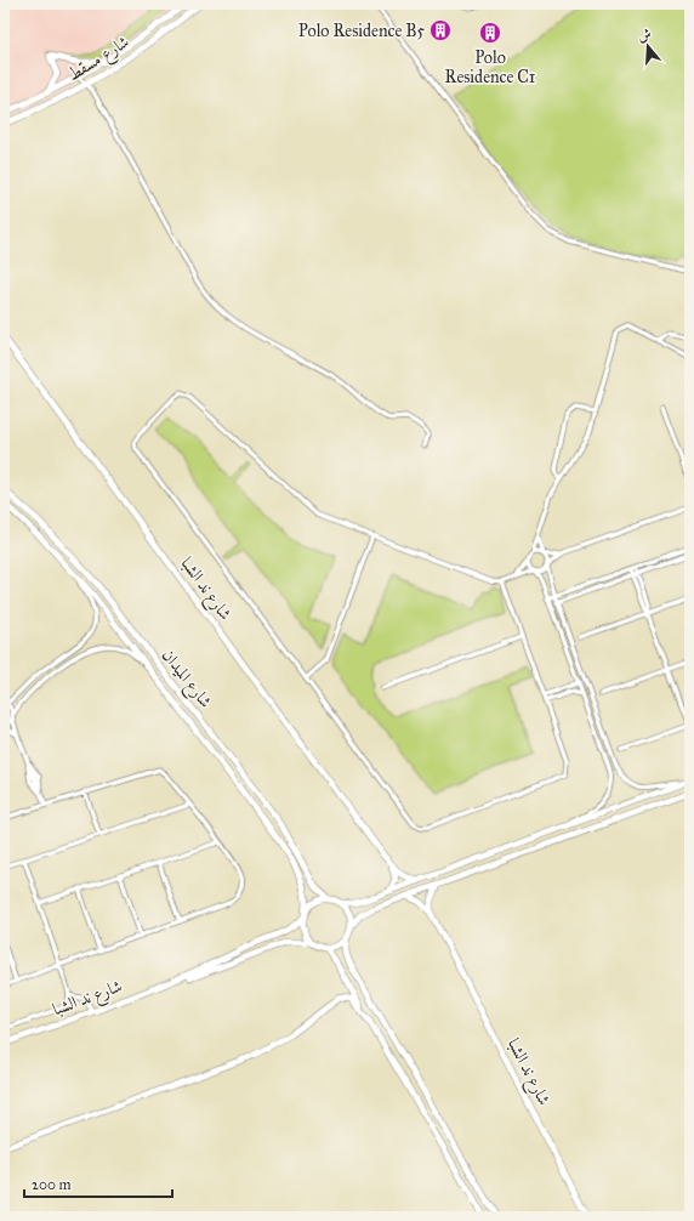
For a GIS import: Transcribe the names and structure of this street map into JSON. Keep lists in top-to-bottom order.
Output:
{
  "streets": {
    "street": ["شارع مسقط", "شارع ند الشبا", "شارع الميدان"]
  },
  "crossings": [
    ["شارع ند الشبا", "شارع الميدان"]
  ],
  "places": {
    "building": ["Polo Residence B5", "Polo Residence C1"]
  },
  "scale_bar": "200 m",
  "north": "top"
}
